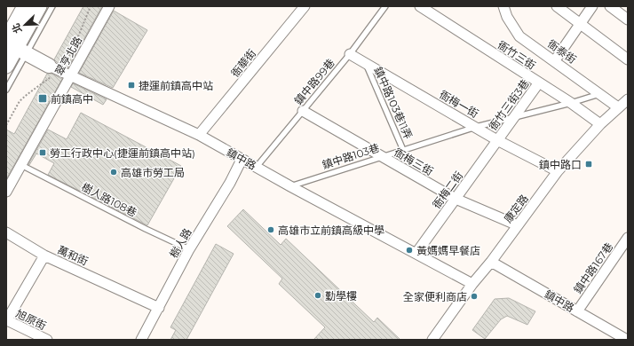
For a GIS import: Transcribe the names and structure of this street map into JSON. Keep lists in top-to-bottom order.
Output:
{
  "streets": {
    "main road": ["鎮中路"],
    "street": [
      "衙泰街",
      "衙竹三街",
      "翠亨北路",
      "衙華街",
      "衙梅一街",
      "衙竹三街3巷",
      "衙梅三街",
      "衙梅二街",
      "康定路",
      "樹人路",
      "萬和街",
      "鎮中路167巷",
      "旭原街"
    ],
    "lane": [
      "鎮中路99巷",
      "鎮中路103巷11弄",
      "鎮中路103巷",
      "樹人路108巷"
    ]
  },
  "crossings": [
    ["衙泰街", "鎮中路103巷"],
    ["衙泰街", "康定路"],
    ["衙竹三街", "衙竹三街3巷"],
    ["衙竹三街", "鎮中路103巷"],
    ["衙竹三街", "康定路"],
    ["翠亨北路", "鎮中路"],
    ["翠亨北路", "樹人路108巷"],
    ["衙華街", "鎮中路"],
    ["鎮中路99巷", "衙梅一街"],
    ["鎮中路99巷", "鎮中路"],
    ["鎮中路99巷", "衙梅三街"],
    ["鎮中路103巷11弄", "衙梅一街"],
    ["鎮中路103巷11弄", "鎮中路103巷"],
    ["衙梅一街", "衙竹三街3巷"],
    ["衙梅一街", "鎮中路103巷"],
    ["衙梅一街", "衙梅二街"],
    ["衙梅一街", "康定路"],
    ["衙竹三街3巷", "鎮中路103巷"],
    ["衙竹三街3巷", "衙梅二街"],
    ["鎮中路103巷", "鎮中路"],
    ["鎮中路103巷", "衙梅三街"],
    ["鎮中路", "衙梅二街"],
    ["鎮中路", "康定路"],
    ["鎮中路", "樹人路"],
    ["鎮中路", "鎮中路167巷"],
    ["衙梅三街", "衙梅二街"],
    ["衙梅三街", "康定路"],
    ["樹人路108巷", "樹人路"],
    ["樹人路", "萬和街"],
    ["萬和街", "旭原街"]
  ],
  "places": {
    "transit": [
      "捷運前鎮高中站",
      "前鎮高中",
      "勞工行政中心(捷運前鎮高中站)",
      "鎮中路口"
    ],
    "other": [
      "高雄市勞工局",
      "高雄市立前鎮高級中學",
      "黃媽媽早餐店",
      "勤學樓",
      "全家便利商店"
    ]
  },
  "north": "bottom left"
}
